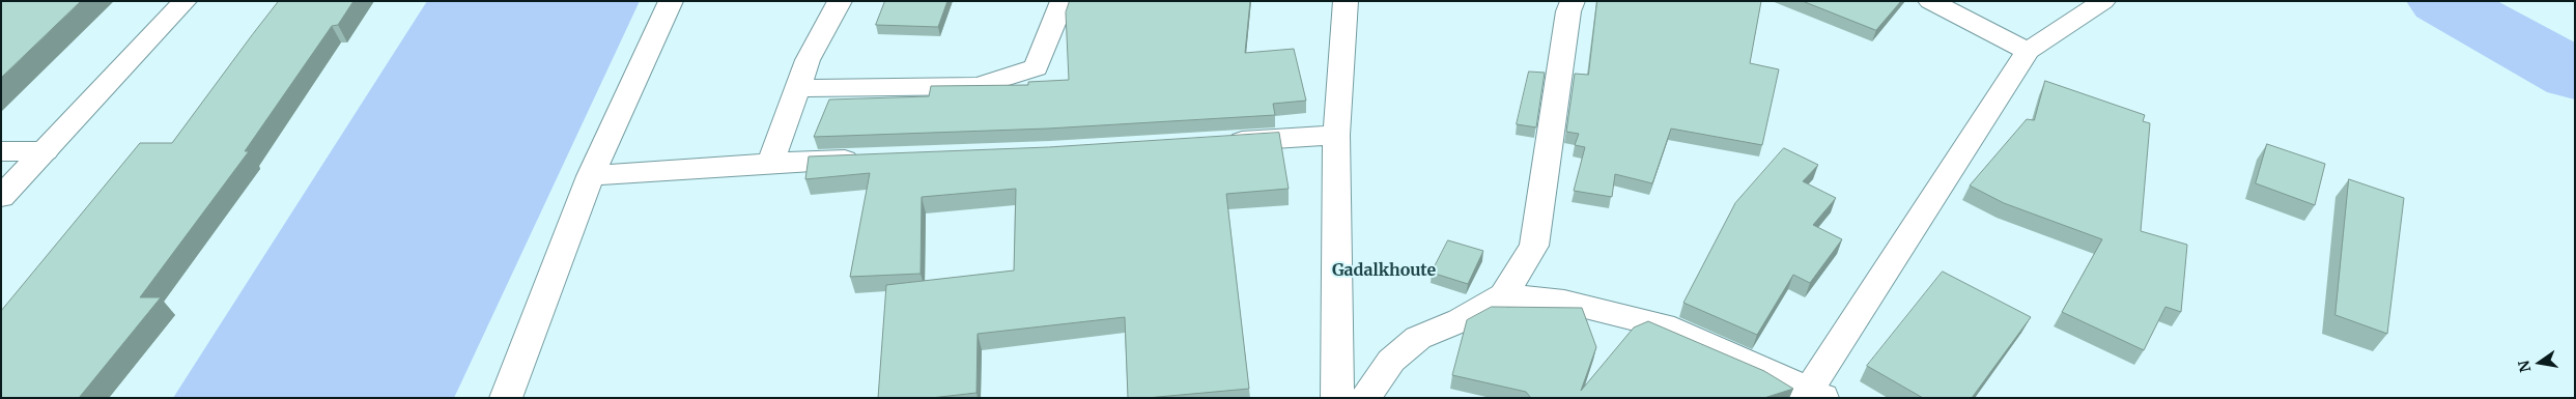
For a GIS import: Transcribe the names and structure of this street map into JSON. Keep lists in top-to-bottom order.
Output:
{
  "districts": ["Gadalkhoute"],
  "north": "left"
}
